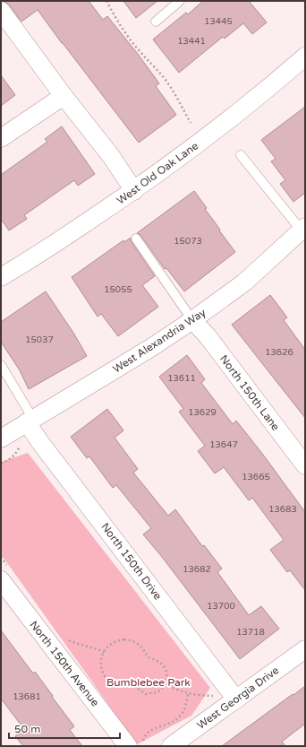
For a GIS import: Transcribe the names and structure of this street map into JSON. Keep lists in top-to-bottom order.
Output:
{
  "streets": {
    "street": [
      "West Old Oak Lane",
      "West Alexandria Way",
      "North 150th Lane",
      "North 150th Drive",
      "North 150th Avenue",
      "West Georgia Drive"
    ]
  },
  "crossings": [
    ["West Alexandria Way", "North 150th Lane"],
    ["West Alexandria Way", "North 150th Drive"],
    ["North 150th Drive", "West Georgia Drive"]
  ],
  "parks": ["Bumblebee Park"],
  "house_numbers": [
    "13445",
    "13441",
    "15073",
    "15055",
    "15037",
    "13626",
    "13611",
    "13629",
    "13647",
    "13665",
    "13683",
    "13682",
    "13700",
    "13718",
    "13681"
  ],
  "scale_bar": "50 m"
}
